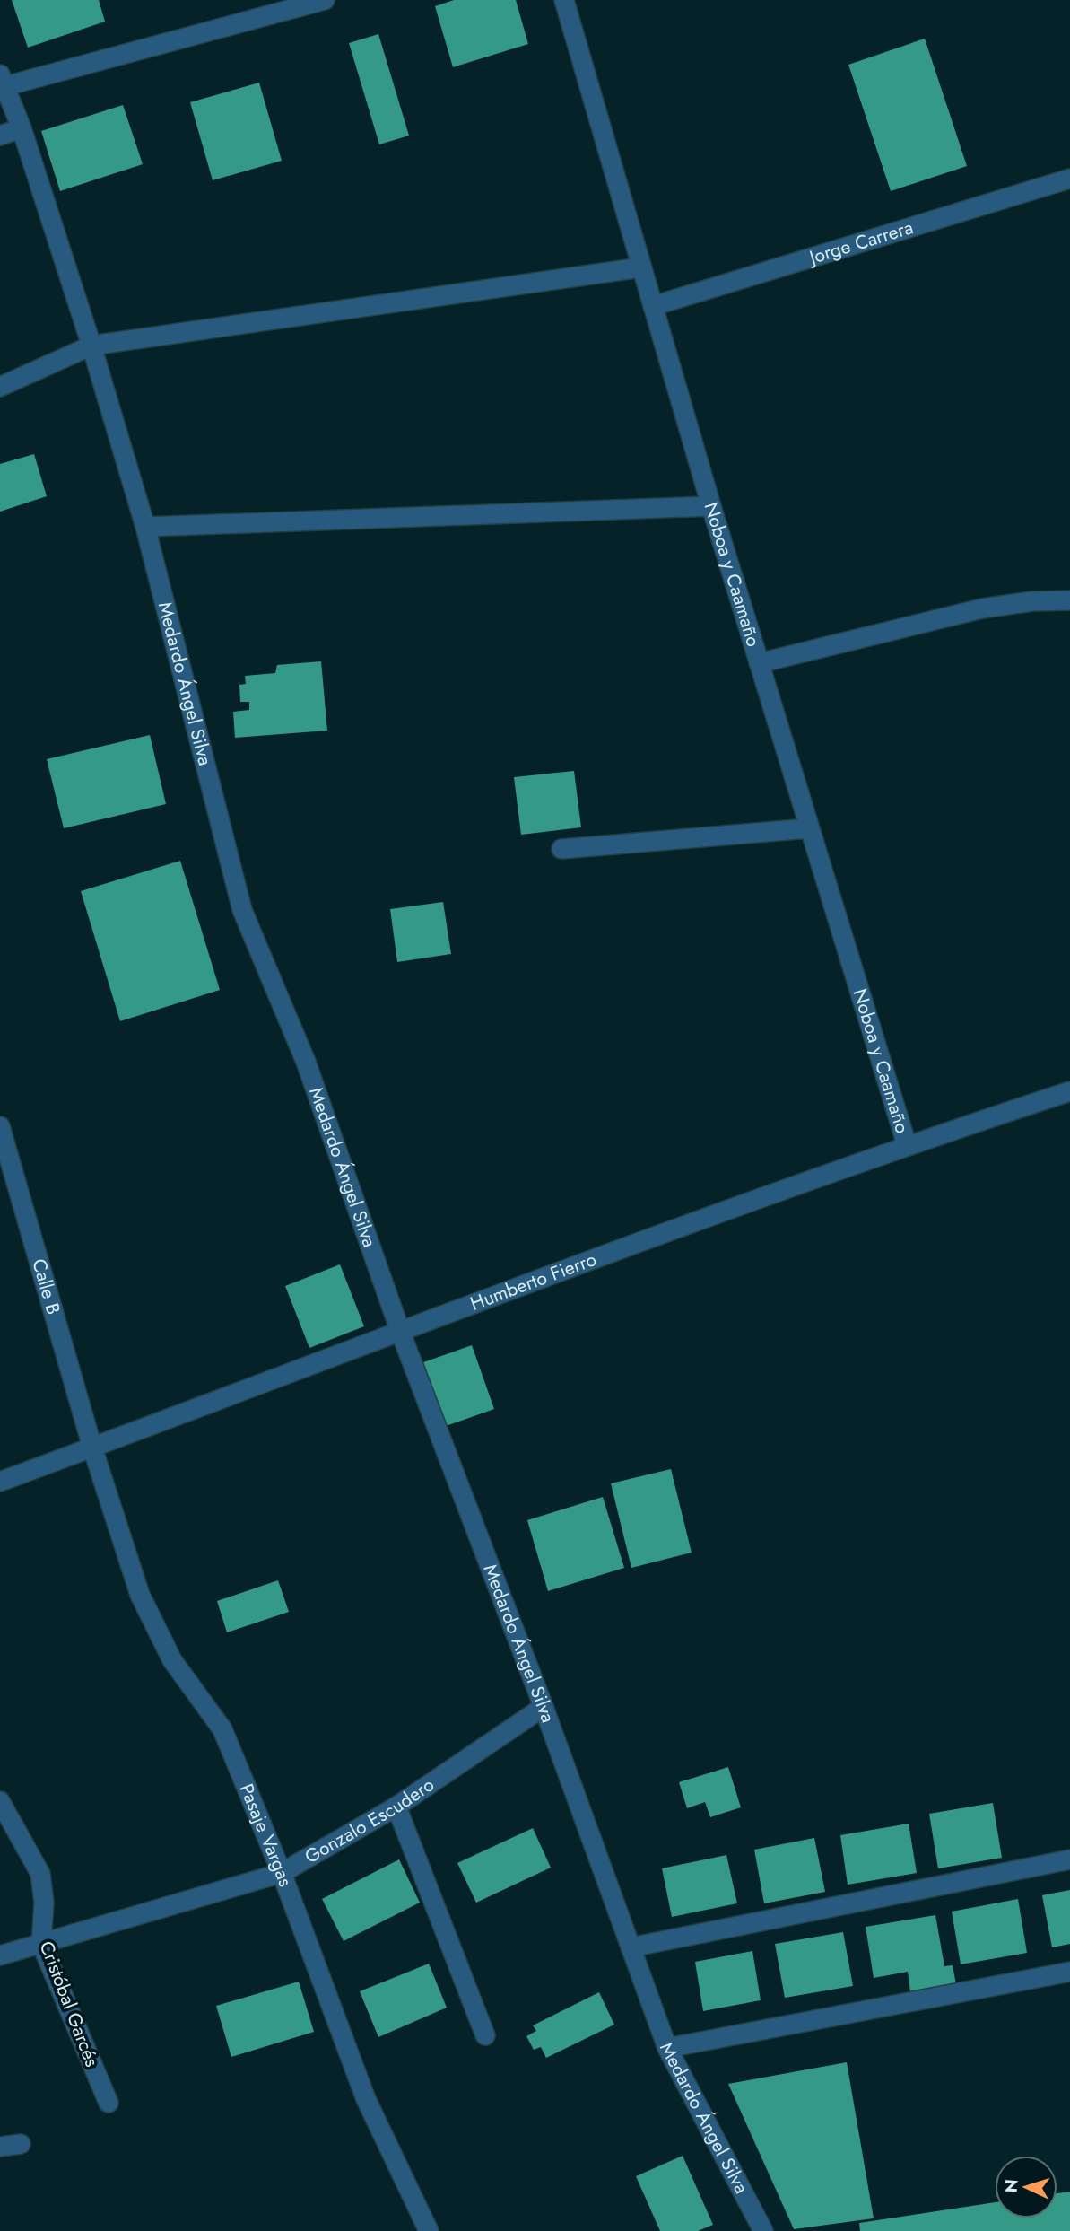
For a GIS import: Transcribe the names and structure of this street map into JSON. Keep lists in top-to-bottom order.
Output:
{
  "streets": {
    "street": [
      "Jorge Carrera",
      "Noboa y Caamaño",
      "Medardo Ángel Silva",
      "Humberto Fierro",
      "Calle B",
      "Gonzalo Escudero",
      "Pasaje Vargas",
      "Cristóbal Garcés"
    ]
  },
  "crossings": [
    ["Jorge Carrera", "Noboa y Caamaño"],
    ["Noboa y Caamaño", "Humberto Fierro"],
    ["Medardo Ángel Silva", "Humberto Fierro"],
    ["Medardo Ángel Silva", "Gonzalo Escudero"],
    ["Humberto Fierro", "Calle B"],
    ["Humberto Fierro", "Pasaje Vargas"],
    ["Calle B", "Pasaje Vargas"],
    ["Gonzalo Escudero", "Pasaje Vargas"],
    ["Gonzalo Escudero", "Cristóbal Garcés"]
  ],
  "north": "left"
}
